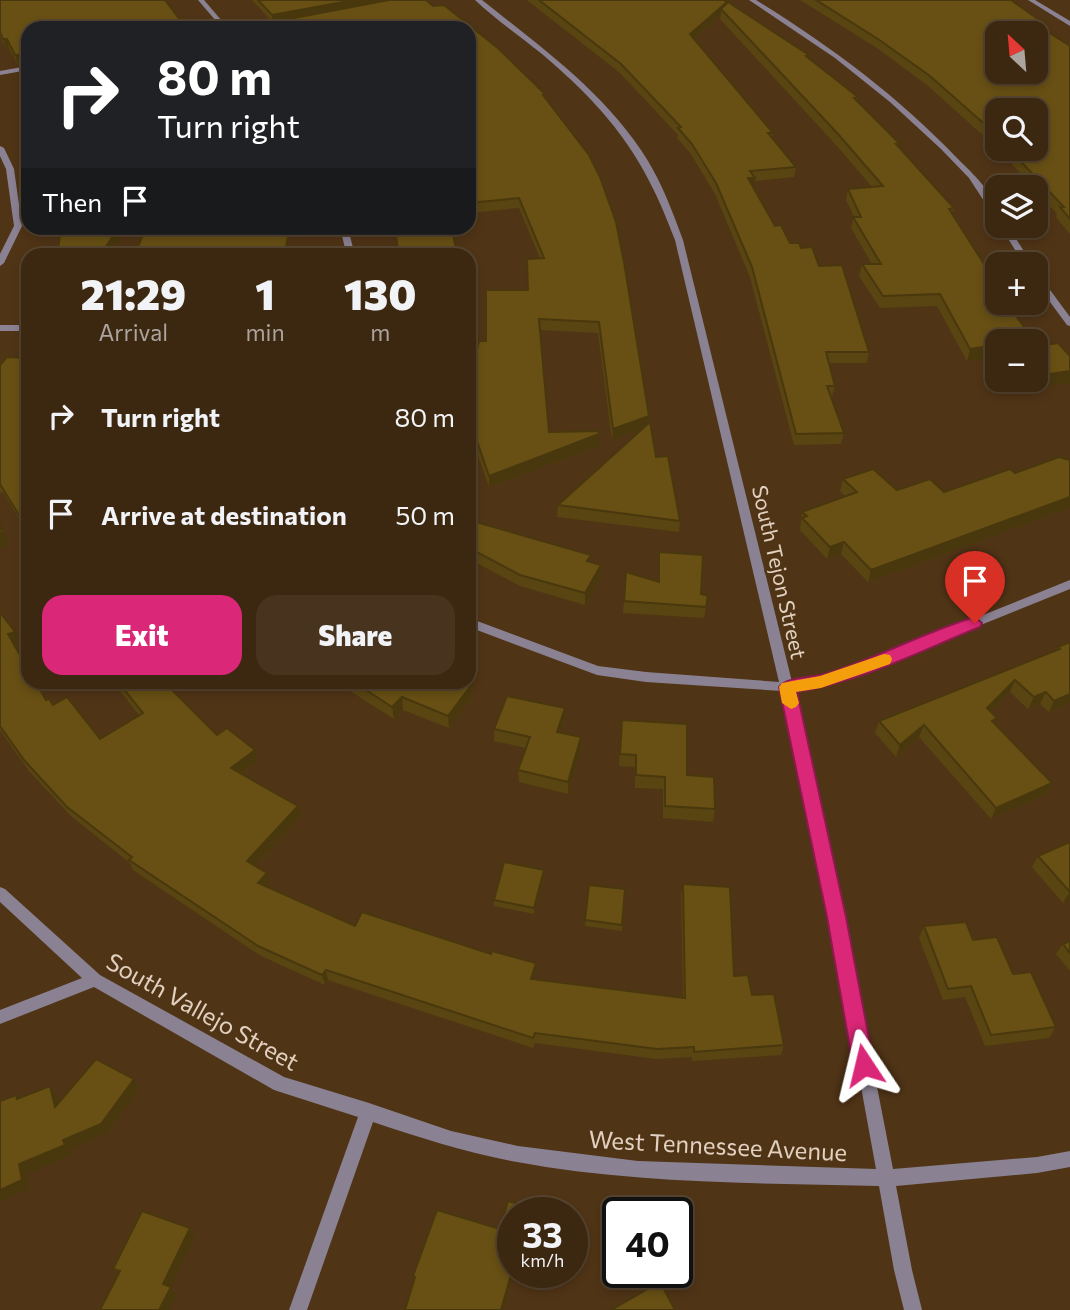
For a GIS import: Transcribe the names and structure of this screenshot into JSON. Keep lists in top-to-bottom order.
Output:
{
  "streets": {
    "street": ["South Tejon Street", "South Vallejo Street", "West Tennessee Avenue"]
  },
  "crossings": [
    ["South Tejon Street", "West Tennessee Avenue"],
    ["South Vallejo Street", "West Tennessee Avenue"]
  ],
  "north": "top left",
  "page": {
    "map_buttons": ["+", "−"],
    "turn": ["80 m", "Turn right"],
    "then": "Then",
    "eta": [
      "21:29",
      "Arrival",
      "1",
      "min",
      "130",
      "m"
    ],
    "list": [
      {
        "name": "Turn right",
        "value": "80 m"
      },
      {
        "name": "Arrive at destination",
        "value": "50 m"
      }
    ],
    "buttons": ["Exit", "Share"],
    "speed": "33 km/h",
    "limit": "40"
  }
}
